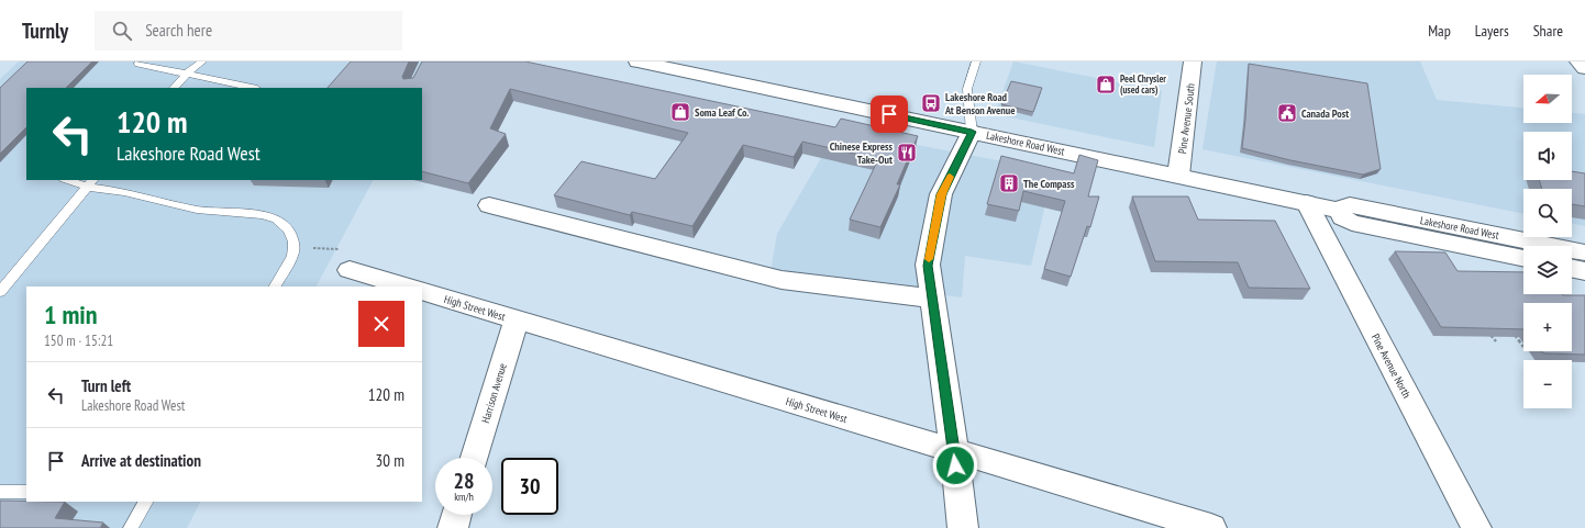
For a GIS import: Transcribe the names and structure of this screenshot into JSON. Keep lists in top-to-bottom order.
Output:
{
  "streets": {
    "street": [
      "Pine Avenue South",
      "Lakeshore Road West",
      "High Street West",
      "Pine Avenue North",
      "Harrison Avenue"
    ]
  },
  "crossings": [
    ["Pine Avenue South", "Lakeshore Road West"],
    ["Lakeshore Road West", "Pine Avenue North"],
    ["High Street West", "Harrison Avenue"]
  ],
  "places": {
    "shop": ["Peel Chrysler (used cars)", "Soma Leaf Co."],
    "bus stop": ["Lakeshore Road At Benson Avenue"],
    "public building": ["Canada Post"],
    "restaurant": ["Chinese Express Take-Out"],
    "building": ["The Compass"]
  },
  "north": "left",
  "page": {
    "header": "Turnly",
    "search": "Search here",
    "nav": ["Map", "Layers", "Share"],
    "map_buttons": ["+", "−"],
    "turn": ["120 m", "Lakeshore Road West"],
    "heading": ["1 min", "150 m · 15:21"],
    "list": [
      {
        "name": "Turn left",
        "note": "Lakeshore Road West",
        "value": "120 m"
      },
      {
        "name": "Arrive at destination",
        "value": "30 m"
      }
    ],
    "speed": "28 km/h",
    "limit": "30"
  }
}
